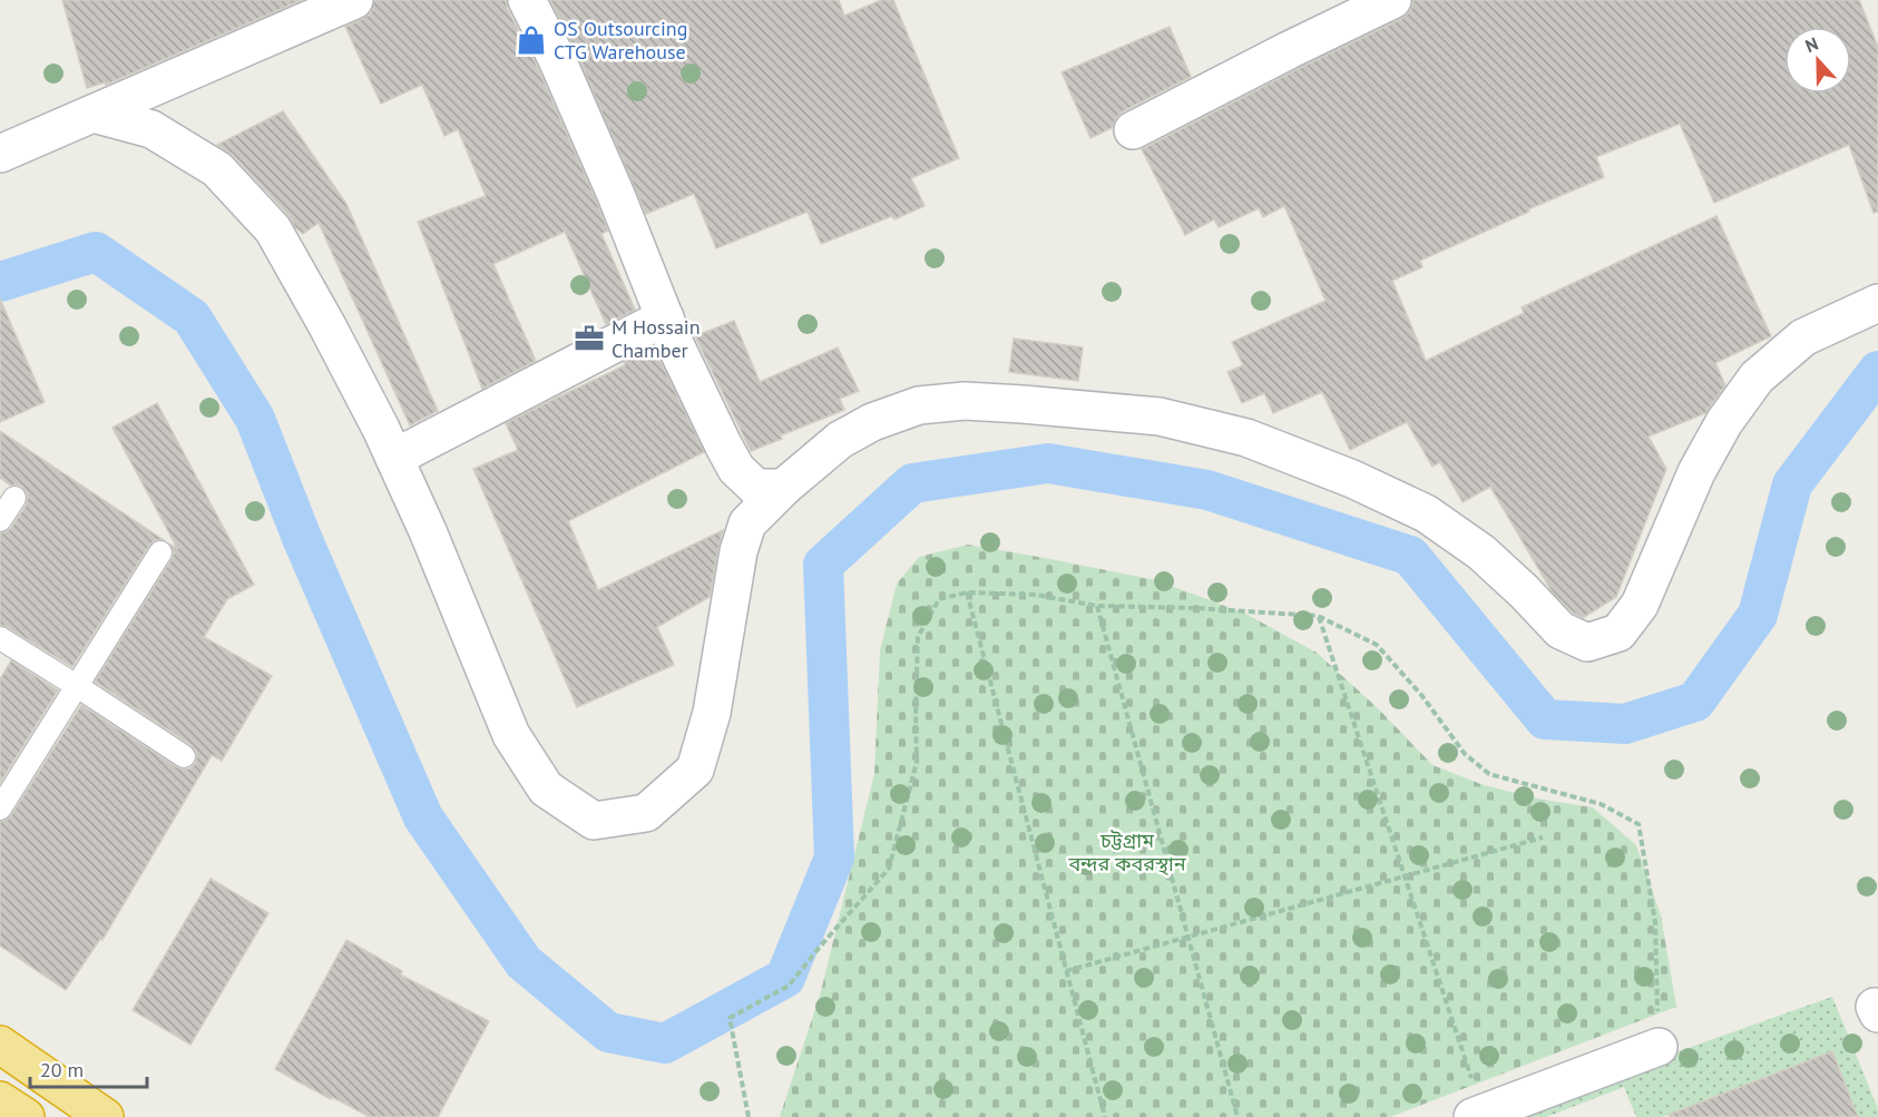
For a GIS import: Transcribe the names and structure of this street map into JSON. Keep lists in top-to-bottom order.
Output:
{
  "parks": ["চট্টগ্রাম বন্দর কবরস্থান"],
  "places": {
    "shop": ["OS Outsourcing CTG Warehouse"],
    "office": ["M Hossain Chamber"]
  },
  "scale_bar": "20 m",
  "north": "top"
}
